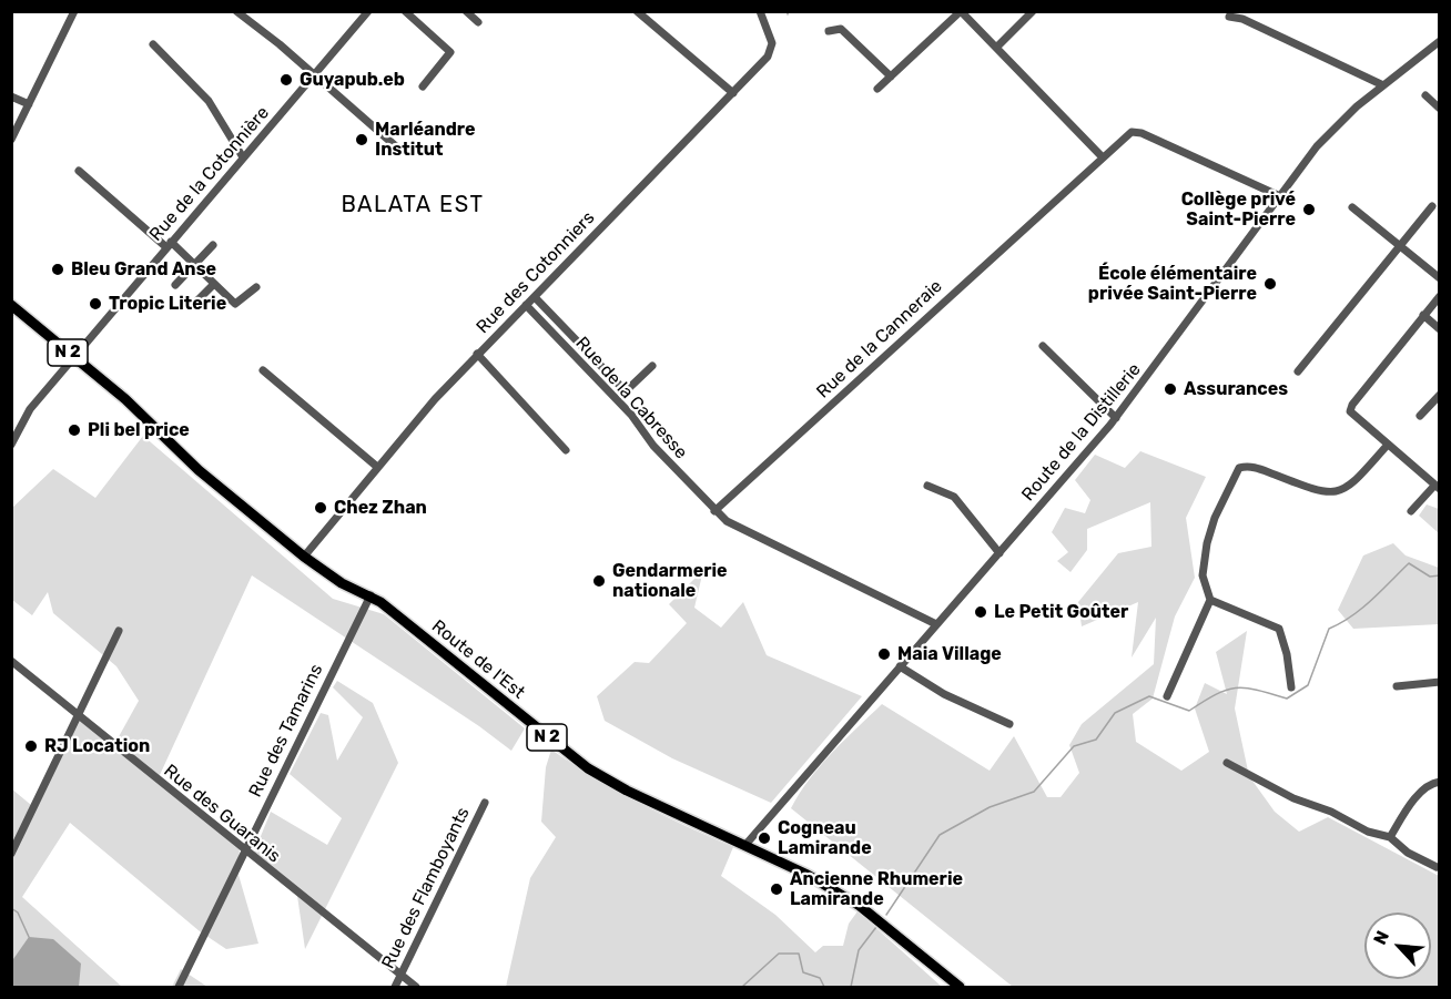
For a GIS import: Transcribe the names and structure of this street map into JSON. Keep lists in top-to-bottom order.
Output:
{
  "streets": {
    "main road": ["N 2", "Route de l'Est"],
    "street": [
      "Rue de la Cotonnière",
      "Rue des Cotonniers",
      "Rue de la Canneraie",
      "Rue de la Cabresse",
      "Route de la Distillerie",
      "Rue des Tamarins",
      "Rue des Guaranis",
      "Rue des Flamboyants"
    ]
  },
  "crossings": [
    ["Rue de la Cotonnière", "Route de l'Est"],
    ["Rue des Cotonniers", "Rue de la Cabresse"],
    ["Rue des Cotonniers", "Route de l'Est"],
    ["Rue de la Canneraie", "Rue de la Cabresse"],
    ["Rue de la Canneraie", "Route de la Distillerie"],
    ["Route de la Distillerie", "Route de l'Est"],
    ["Route de l'Est", "Rue des Tamarins"],
    ["Rue des Tamarins", "Rue des Guaranis"],
    ["Rue des Guaranis", "Rue des Flamboyants"]
  ],
  "districts": ["BALATA EST"],
  "places": [
    "Guyapub.eb",
    "Marléandre Institut",
    "Collège privé Saint-Pierre",
    "Bleu Grand Anse",
    "École élémentaire privée Saint-Pierre",
    "Tropic Literie",
    "Assurances",
    "Pli bel price",
    "Chez Zhan",
    "Gendarmerie nationale",
    "Le Petit Goûter",
    "Maia Village",
    "RJ Location",
    "Cogneau Lamirande",
    "Ancienne Rhumerie Lamirande"
  ],
  "north": "top left"
}
